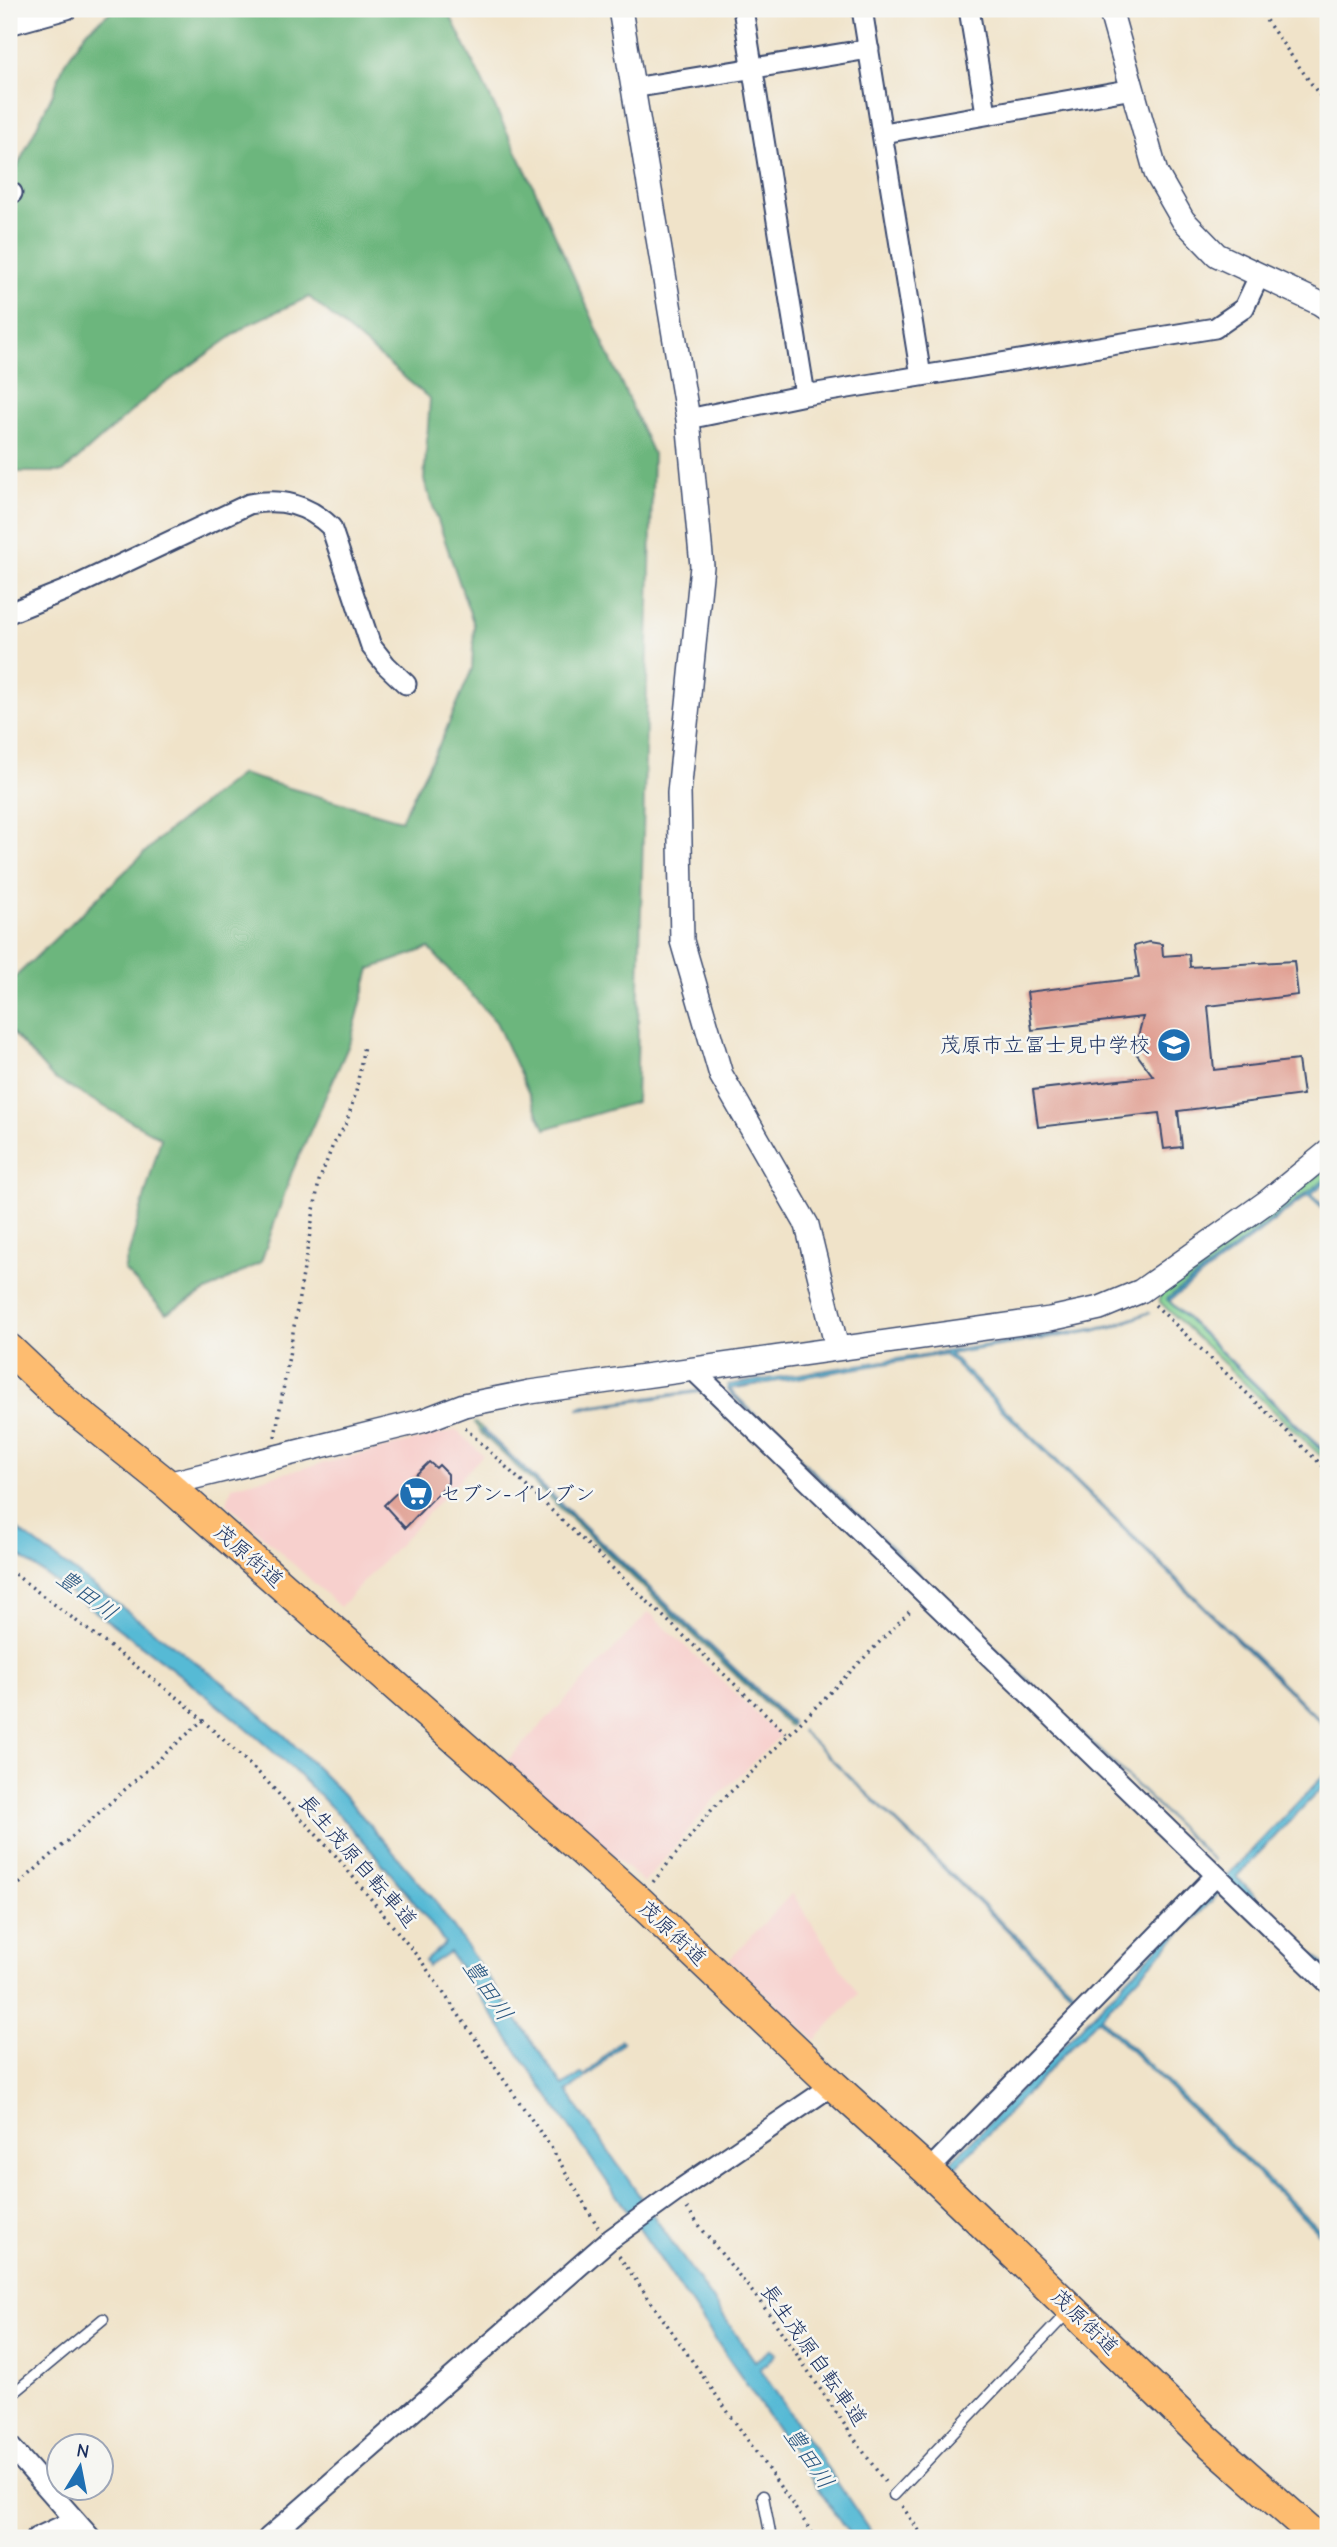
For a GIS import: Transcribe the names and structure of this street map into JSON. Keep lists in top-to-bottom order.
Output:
{
  "streets": {
    "main road": ["茂原街道"],
    "path": ["長生茂原自転車道"]
  },
  "water": ["豊田川"],
  "places": {
    "school or university": ["茂原市立冨士見中学校"],
    "supermarket": ["セブン-イレブン"]
  },
  "north": "top"
}
